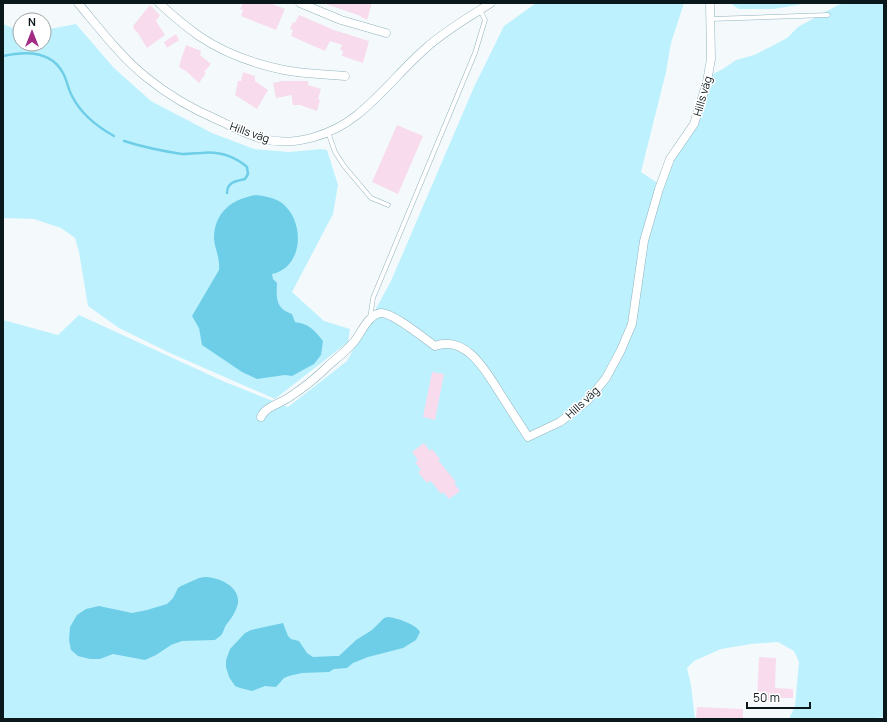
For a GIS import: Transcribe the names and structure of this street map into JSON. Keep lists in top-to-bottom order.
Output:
{
  "streets": {
    "street": ["Hills väg"]
  },
  "scale_bar": "50 m",
  "north": "top"
}
